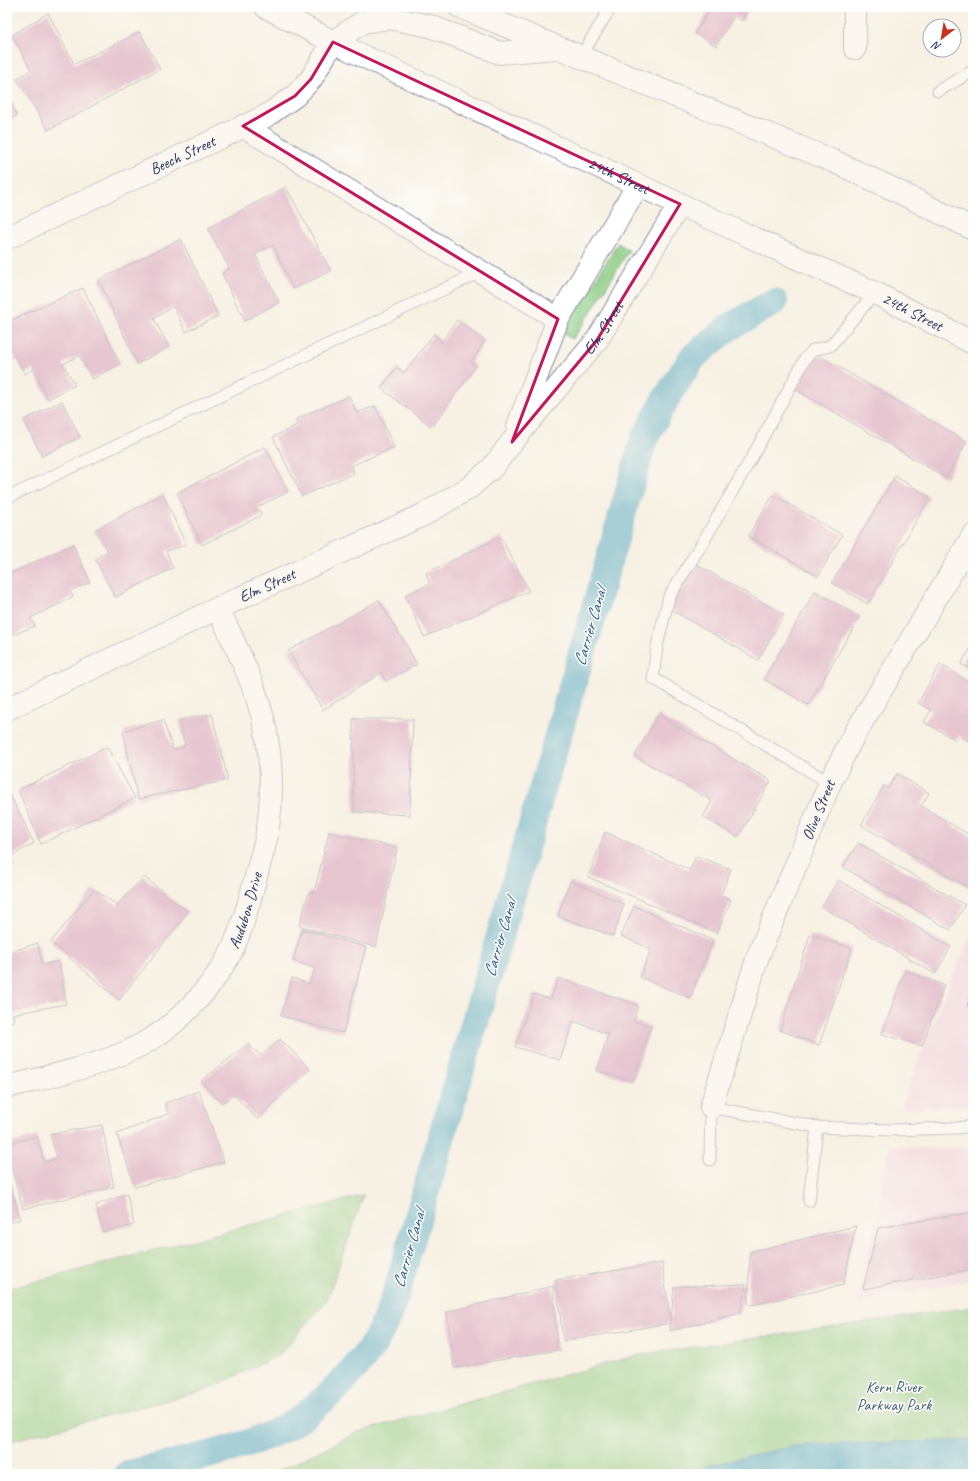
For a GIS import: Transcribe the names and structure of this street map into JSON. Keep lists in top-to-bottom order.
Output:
{
  "streets": {
    "street": [
      "Beech Street",
      "24th Street",
      "Elm Street",
      "Olive Street",
      "Audubon Drive"
    ]
  },
  "crossings": [
    ["Beech Street", "24th Street"],
    ["24th Street", "Elm Street"],
    ["Elm Street", "Audubon Drive"]
  ],
  "water": ["Carrier Canal"],
  "parks": ["Kern River Parkway Park"],
  "north": "bottom left"
}
